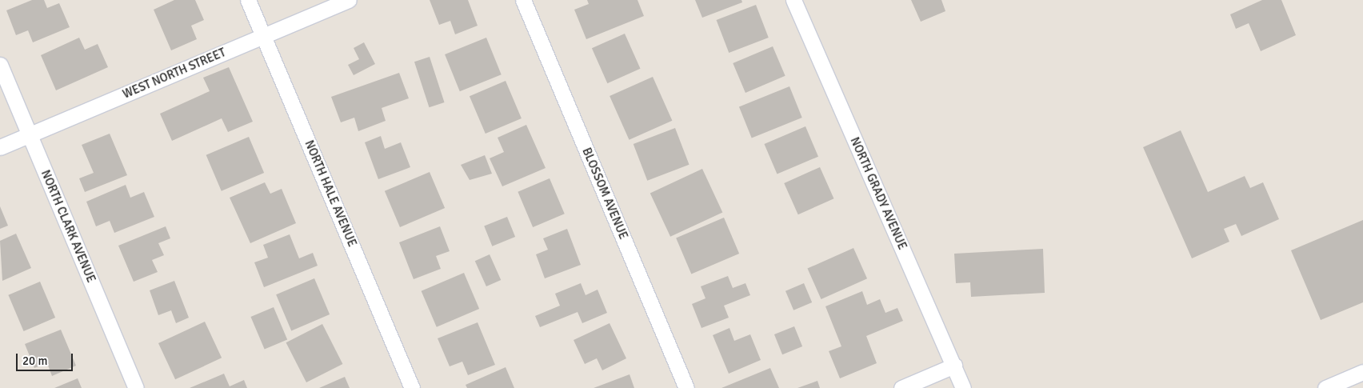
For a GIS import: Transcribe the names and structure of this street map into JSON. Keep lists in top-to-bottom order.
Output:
{
  "streets": {
    "street": [
      "WEST NORTH STREET",
      "NORTH HALE AVENUE",
      "BLOSSOM AVENUE",
      "NORTH GRADY AVENUE",
      "NORTH CLARK AVENUE"
    ]
  },
  "crossings": [
    ["WEST NORTH STREET", "NORTH HALE AVENUE"],
    ["WEST NORTH STREET", "NORTH CLARK AVENUE"]
  ],
  "scale_bar": "20 m"
}
